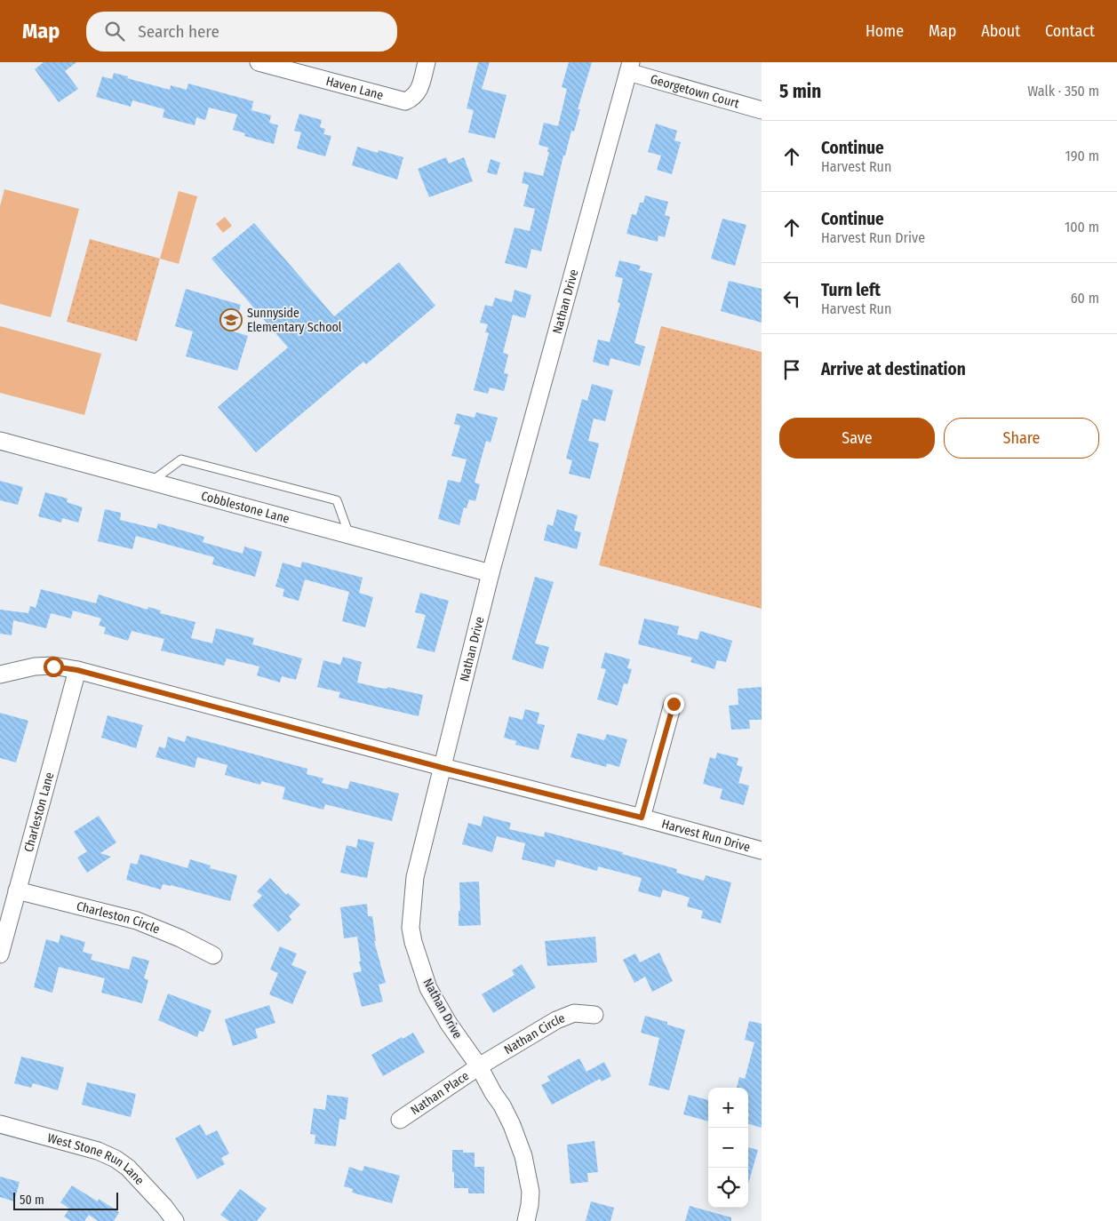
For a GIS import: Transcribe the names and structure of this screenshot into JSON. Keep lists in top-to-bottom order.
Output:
{
  "streets": {
    "street": [
      "Haven Lane",
      "Georgetown Court",
      "Nathan Drive",
      "Cobblestone Lane",
      "Charleston Lane",
      "Harvest Run Drive",
      "Charleston Circle",
      "Nathan Circle",
      "Nathan Place",
      "West Stone Run Lane"
    ]
  },
  "crossings": [
    ["Georgetown Court", "Nathan Drive"],
    ["Nathan Drive", "Cobblestone Lane"],
    ["Nathan Drive", "Harvest Run Drive"],
    ["Nathan Drive", "Nathan Circle"],
    ["Nathan Drive", "Nathan Place"],
    ["Charleston Lane", "Harvest Run Drive"],
    ["Charleston Lane", "Charleston Circle"],
    ["Nathan Circle", "Nathan Place"]
  ],
  "places": {
    "school or university": ["Sunnyside Elementary School"]
  },
  "scale_bar": "50 m",
  "page": {
    "header": "Map",
    "search": "Search here",
    "nav": [
      "Home",
      "Map",
      "About",
      "Contact"
    ],
    "heading": ["5 min", "Walk · 350 m"],
    "list": [
      ["Continue", "Harvest Run", "190 m"],
      ["Continue", "Harvest Run Drive", "100 m"],
      ["Turn left", "Harvest Run", "60 m"],
      "Arrive at destination"
    ],
    "buttons": ["Save", "Share"],
    "map_buttons": ["+", "−"],
    "scale": "50 m"
  }
}
